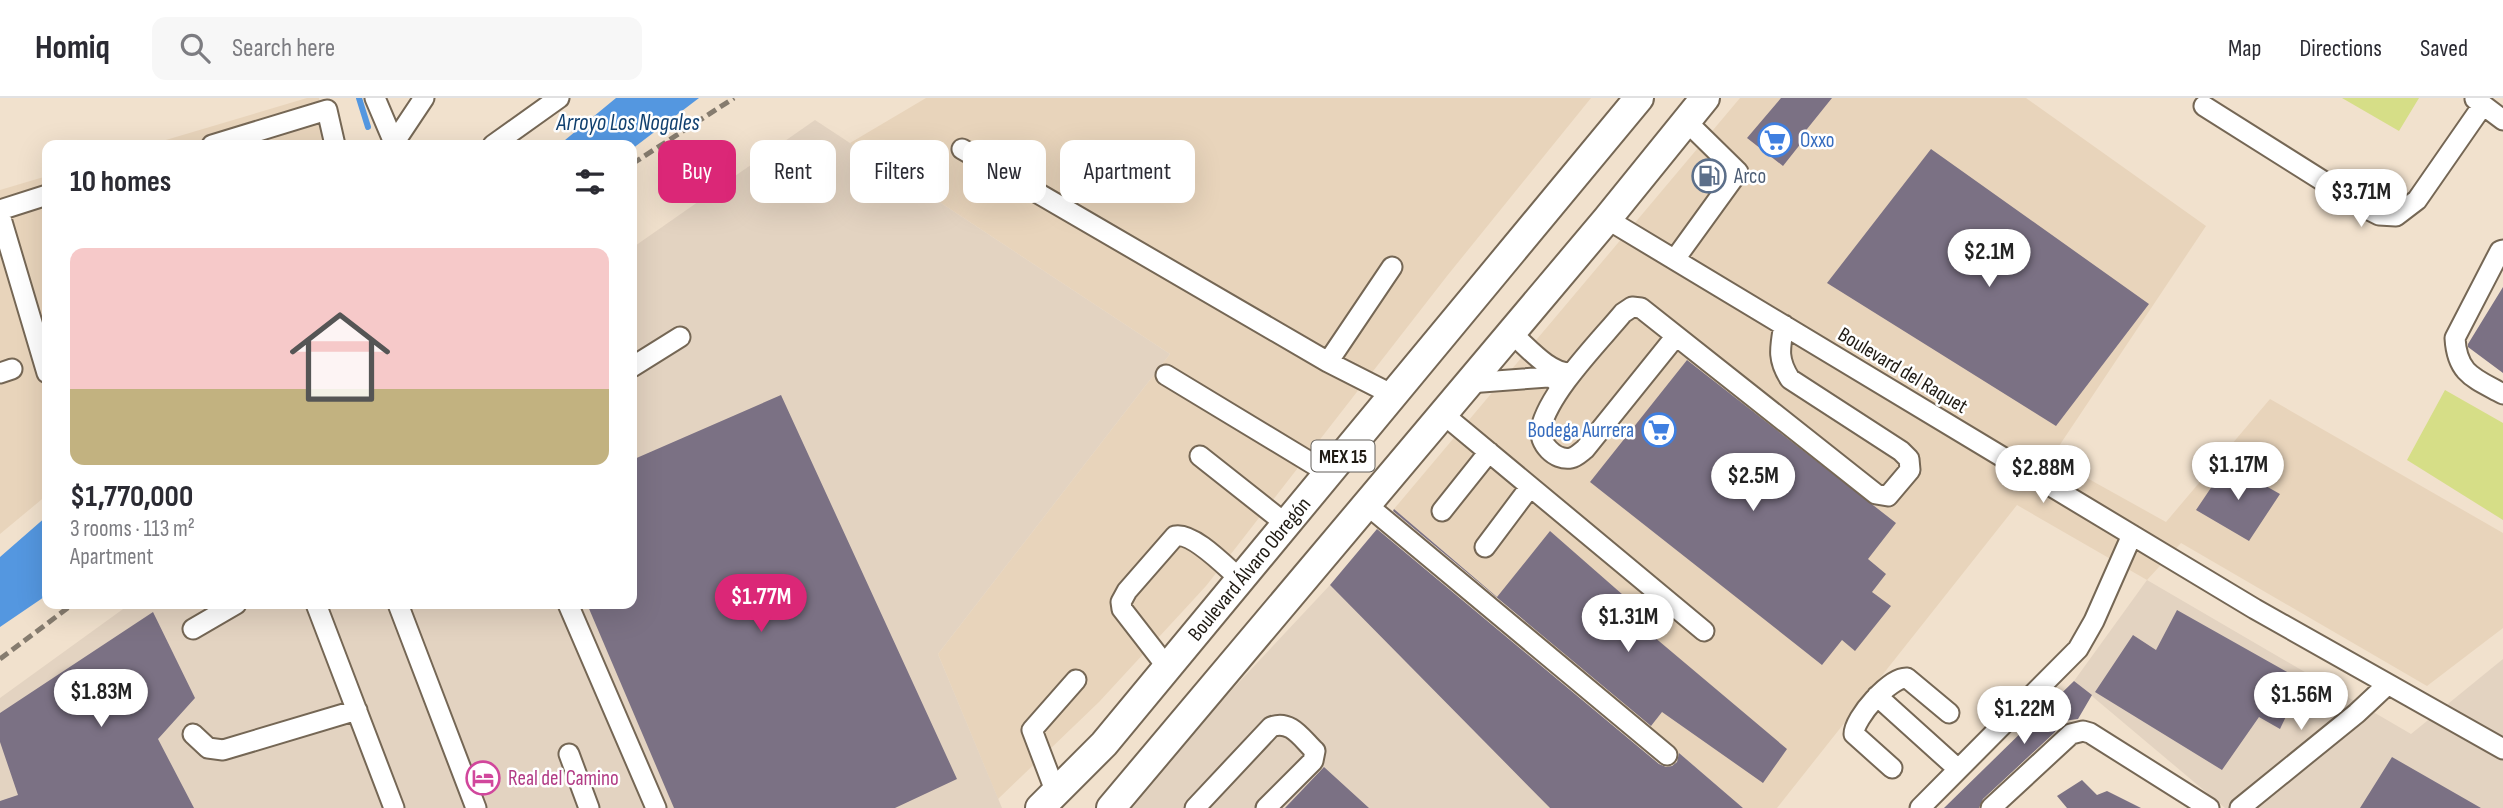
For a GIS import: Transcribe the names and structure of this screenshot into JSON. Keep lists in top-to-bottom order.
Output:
{
  "streets": {
    "highway": ["MEX 15", "Boulevard Álvaro Obregón"],
    "street": ["Boulevard del Raquet"]
  },
  "crossings": [
    ["Boulevard del Raquet", "MEX 15"]
  ],
  "water": ["Arroyo Los Nogales"],
  "places": {
    "supermarket": ["Oxxo", "Bodega Aurrera"],
    "fuel station": ["Arco"],
    "hotel": ["Real del Camino"]
  },
  "page": {
    "header": "Homiq",
    "search": "Search here",
    "nav": ["Map", "Directions", "Saved"],
    "chip": [
      "Buy",
      "Rent",
      "Filters",
      "New",
      "Apartment"
    ],
    "heading": "10 homes",
    "price": [
      "$3.71M",
      "$2.1M",
      "$1.17M",
      "$2.88M",
      "$2.5M",
      "$1.77M",
      "$1.31M",
      "$1.83M",
      "$1.56M",
      "$1.22M"
    ],
    "list": [
      {
        "name": "$1,770,000",
        "note": "3 rooms · 113 m² · Apartment"
      }
    ]
  }
}
